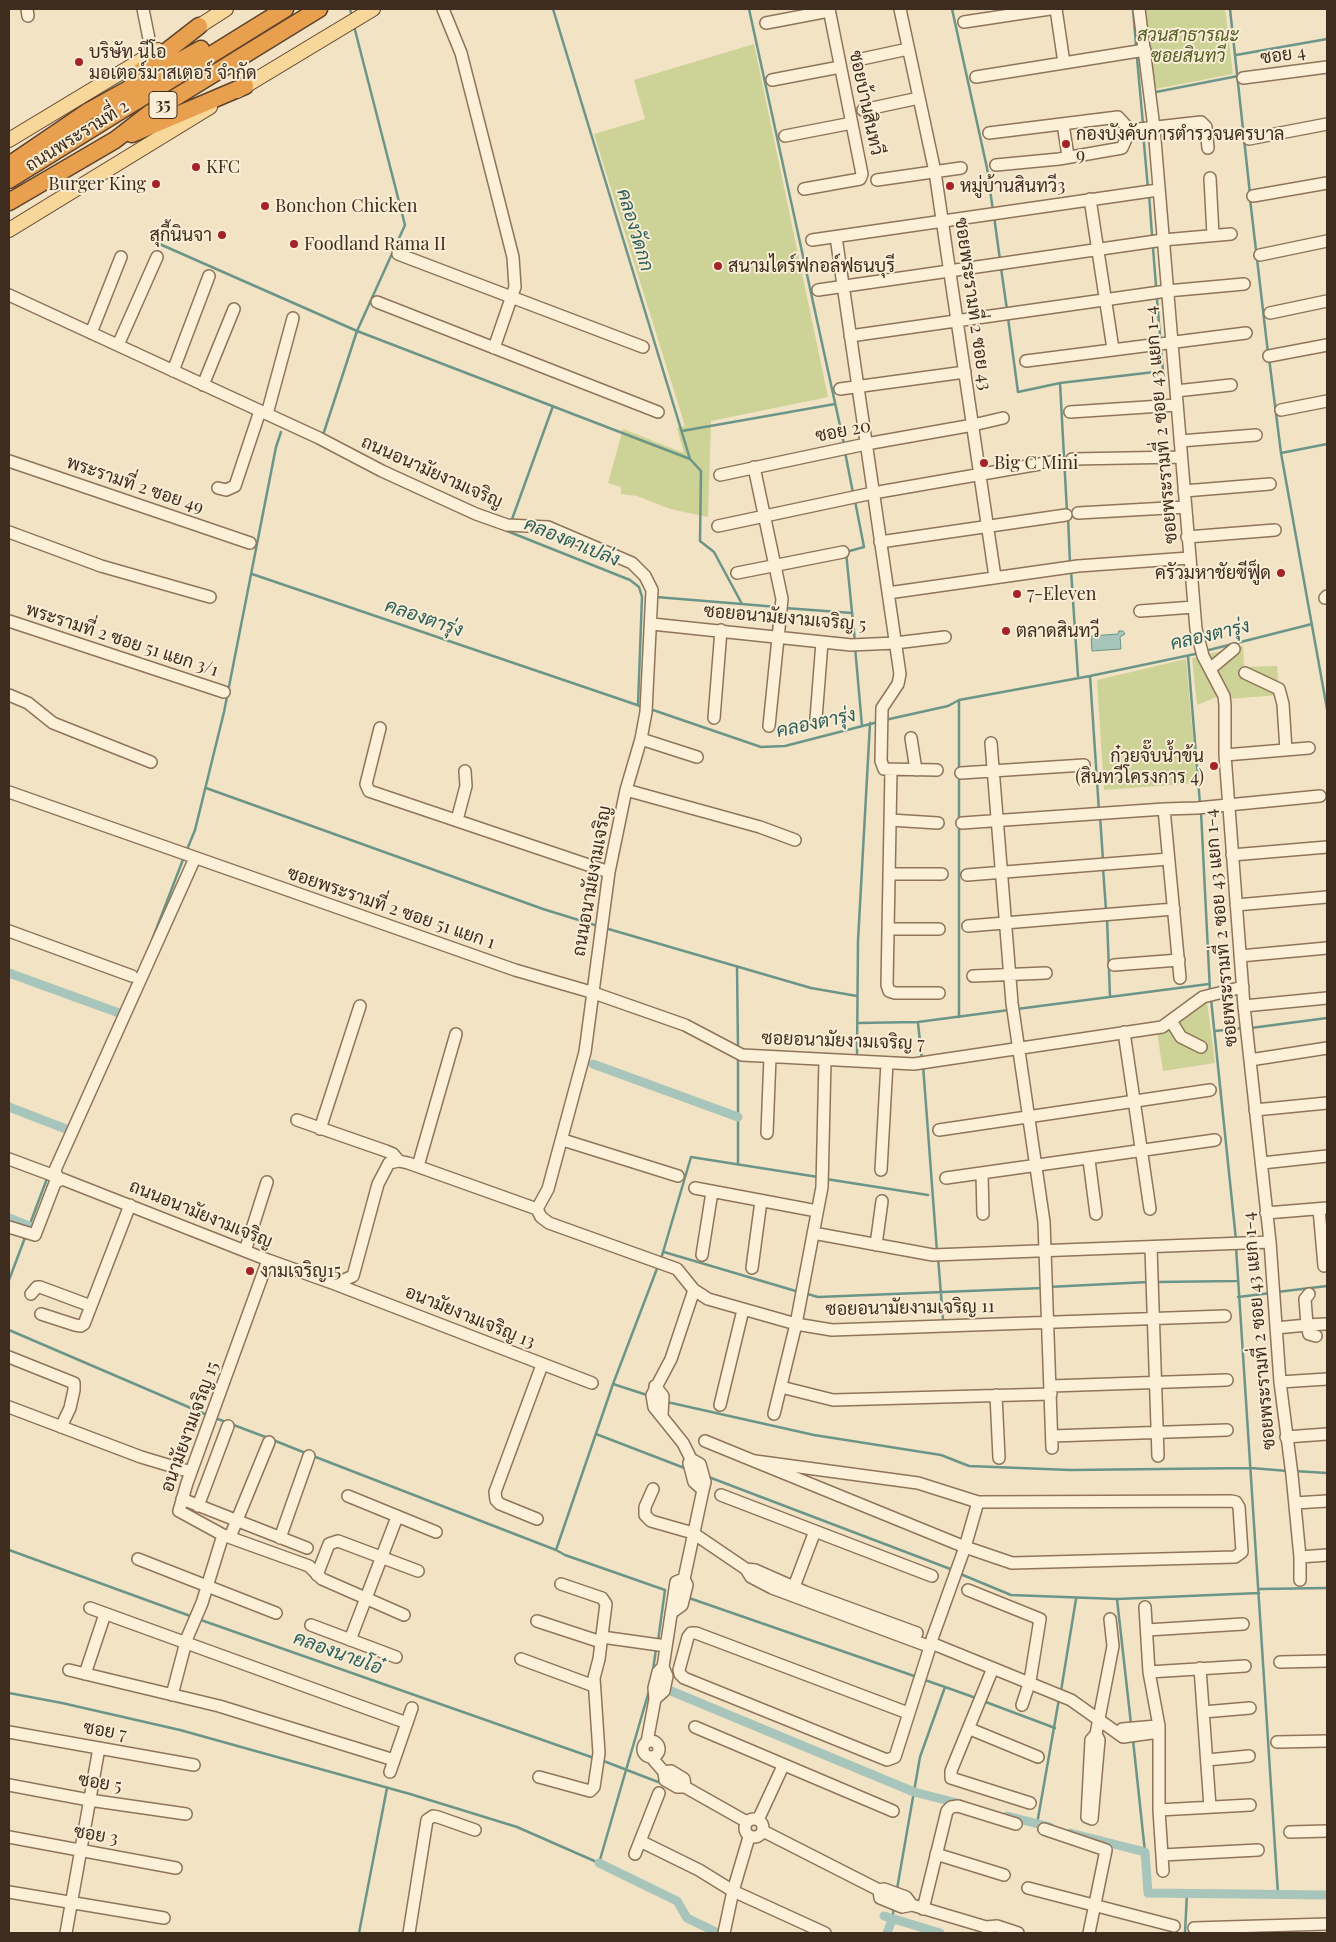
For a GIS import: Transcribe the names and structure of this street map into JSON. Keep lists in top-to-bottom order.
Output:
{
  "streets": {
    "highway": ["35", "ถนนพระรามที่ 2"],
    "street": [
      "ซอย 4",
      "ซอยบ้านสินทวี",
      "ซอยพระรามที่ 2 ซอย 43",
      "ซอยพระรามที่ 2 ซอย 43 แยก 1-4",
      "ซอย 20",
      "ถนนอนามัยงามเจริญ",
      "พระรามที่ 2 ซอย 49",
      "ซอยอนามัยงามเจริญ 5",
      "พระรามที่ 2 ซอย 51 แยก 3/1",
      "ซอยพระรามที่ 2 ซอย 51 แยก 1",
      "ซอยอนามัยงามเจริญ 7",
      "ซอยอนามัยงามเจริญ 11",
      "อนามัยงามเจริญ 13",
      "อนามัยงามเจริญ 15",
      "ซอย 7",
      "ซอย 5",
      "ซอย 3"
    ]
  },
  "crossings": [
    ["ซอยพระรามที่ 2 ซอย 43", "ซอย 20"],
    ["ซอยพระรามที่ 2 ซอย 43 แยก 1-4", "ซอยอนามัยงามเจริญ 7"],
    ["ถนนอนามัยงามเจริญ", "ซอยอนามัยงามเจริญ 5"],
    ["ถนนอนามัยงามเจริญ", "ซอยพระรามที่ 2 ซอย 51 แยก 1"],
    ["ถนนอนามัยงามเจริญ", "ซอยอนามัยงามเจริญ 7"],
    ["ถนนอนามัยงามเจริญ", "ซอยอนามัยงามเจริญ 11"],
    ["ถนนอนามัยงามเจริญ", "อนามัยงามเจริญ 13"],
    ["ถนนอนามัยงามเจริญ", "อนามัยงามเจริญ 15"],
    ["ซอยพระรามที่ 2 ซอย 51 แยก 1", "ซอยอนามัยงามเจริญ 7"]
  ],
  "water": [
    "คลองวัดกก",
    "คลองตาเปล่ง",
    "คลองตารุ่ง",
    "คลองนายโอ๋"
  ],
  "parks": ["สวนสาธารณะ ซอยสินทวี"],
  "places": [
    "บริษัท นีโอ มอเตอร์มาสเตอร์ จำกัด",
    "กองบังคับการตำรวจนครบาล 9",
    "KFC",
    "Burger King",
    "หมู่บ้านสินทวี3",
    "Bonchon Chicken",
    "สุกี้นินจา",
    "Foodland Rama II",
    "สนามไดร์ฟกอล์ฟธนบุรี",
    "Big C Mini",
    "ครัวมหาชัยซีฟู็ด",
    "7-Eleven",
    "ตลาดสินทวี",
    "ก๋วยจั๊บน้ำข้น (สินทวีโครงการ 4)",
    "งามเจริญ15"
  ]
}
